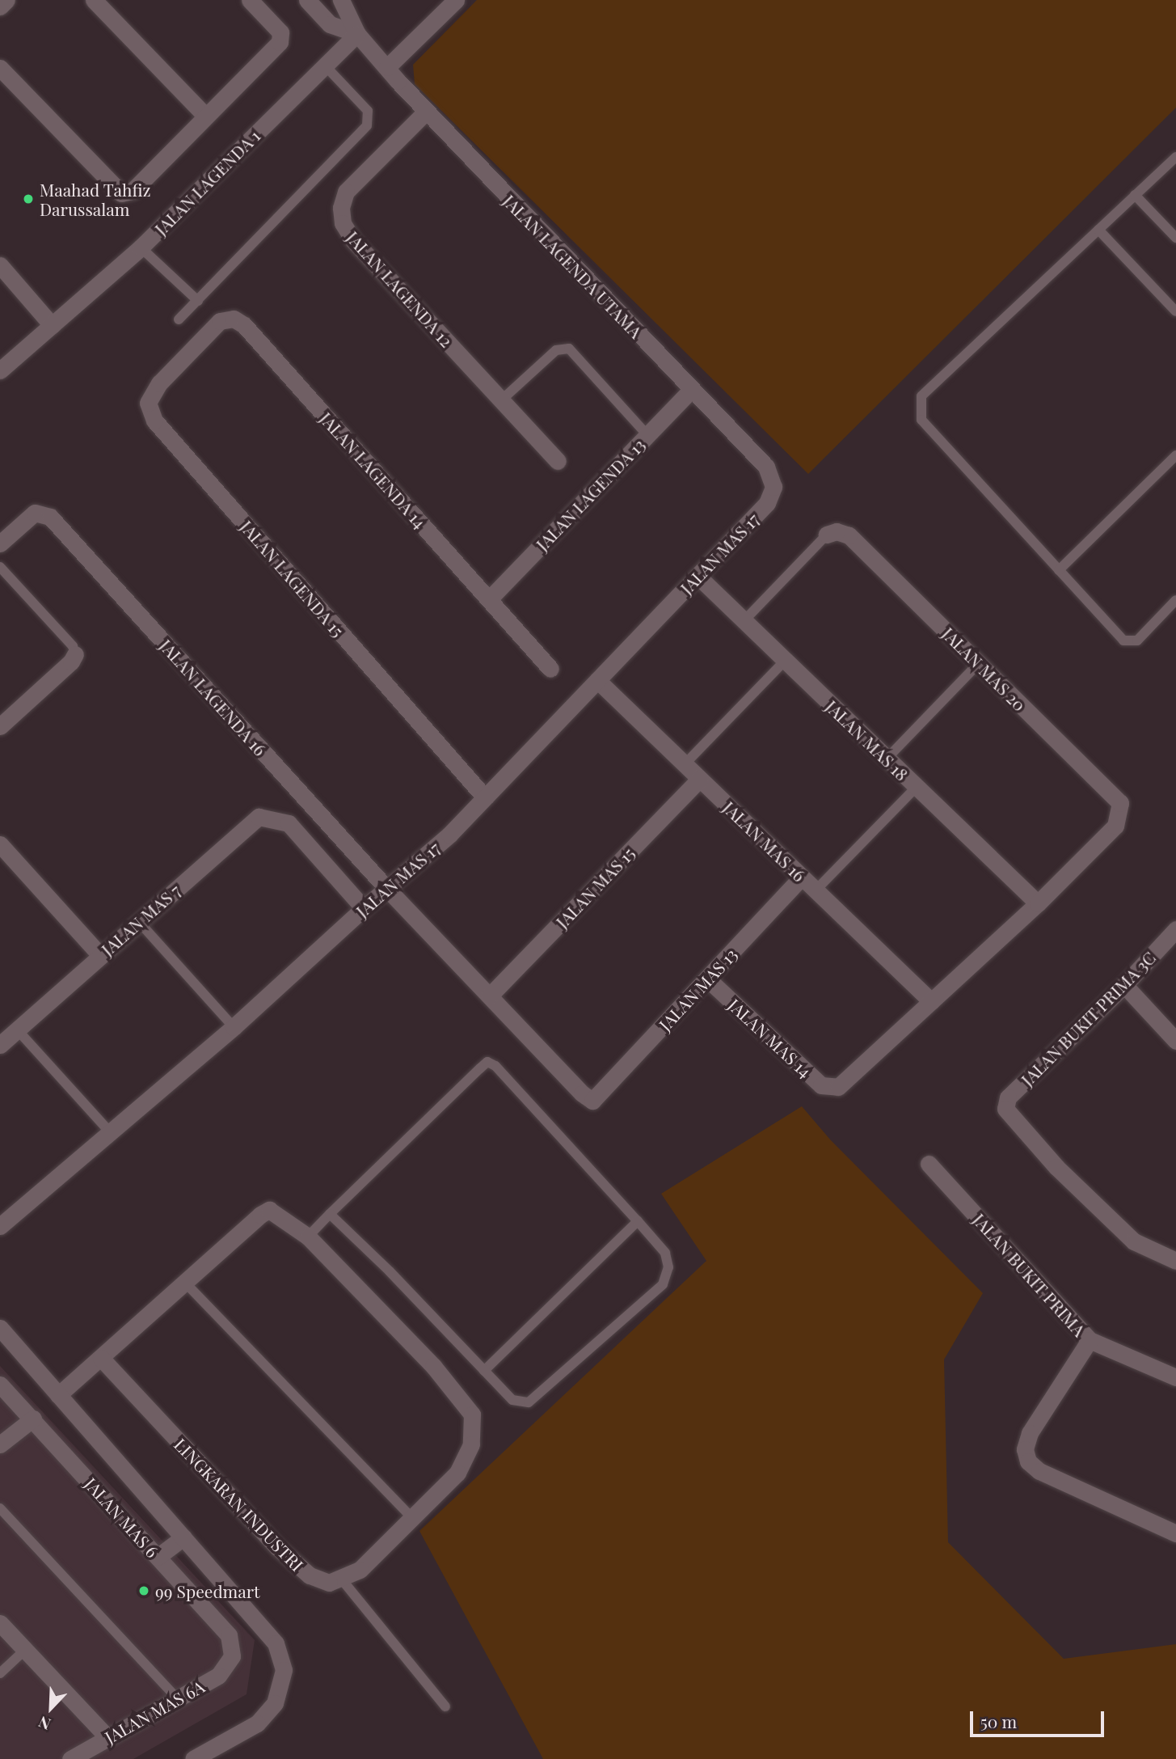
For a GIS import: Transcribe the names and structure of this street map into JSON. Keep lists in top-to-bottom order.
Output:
{
  "streets": {
    "street": [
      "JALAN LAGENDA 1",
      "JALAN LAGENDA UTAMA",
      "JALAN LAGENDA 12",
      "JALAN LAGENDA 14",
      "JALAN LAGENDA 13",
      "JALAN MAS 17",
      "JALAN LAGENDA 15",
      "JALAN MAS 20",
      "JALAN LAGENDA 16",
      "JALAN MAS 18",
      "JALAN MAS 16",
      "JALAN MAS 15",
      "JALAN MAS 7",
      "JALAN MAS 13",
      "JALAN BUKIT PRIMA 3C",
      "JALAN MAS 14",
      "JALAN BUKIT PRIMA",
      "LINGKARAN INDUSTRI",
      "JALAN MAS 6",
      "JALAN MAS 6A"
    ]
  },
  "crossings": [
    ["JALAN LAGENDA 1", "JALAN LAGENDA UTAMA"],
    ["JALAN LAGENDA UTAMA", "JALAN LAGENDA 12"],
    ["JALAN LAGENDA UTAMA", "JALAN LAGENDA 13"],
    ["JALAN LAGENDA UTAMA", "JALAN MAS 17"],
    ["JALAN LAGENDA 14", "JALAN LAGENDA 13"],
    ["JALAN LAGENDA 14", "JALAN LAGENDA 15"],
    ["JALAN MAS 17", "JALAN LAGENDA 15"],
    ["JALAN MAS 17", "JALAN LAGENDA 16"],
    ["JALAN MAS 17", "JALAN MAS 18"],
    ["JALAN MAS 17", "JALAN MAS 16"],
    ["JALAN MAS 17", "JALAN MAS 7"],
    ["JALAN MAS 20", "JALAN MAS 18"],
    ["JALAN LAGENDA 16", "JALAN MAS 15"],
    ["JALAN LAGENDA 16", "JALAN MAS 13"],
    ["JALAN MAS 16", "JALAN MAS 15"],
    ["JALAN MAS 16", "JALAN MAS 13"],
    ["JALAN MAS 16", "JALAN MAS 14"],
    ["JALAN MAS 13", "JALAN MAS 14"],
    ["JALAN MAS 6", "JALAN MAS 6A"]
  ],
  "places": ["Maahad Tahfiz Darussalam", "99 Speedmart"],
  "scale_bar": "50 m",
  "north": "bottom left"
}
